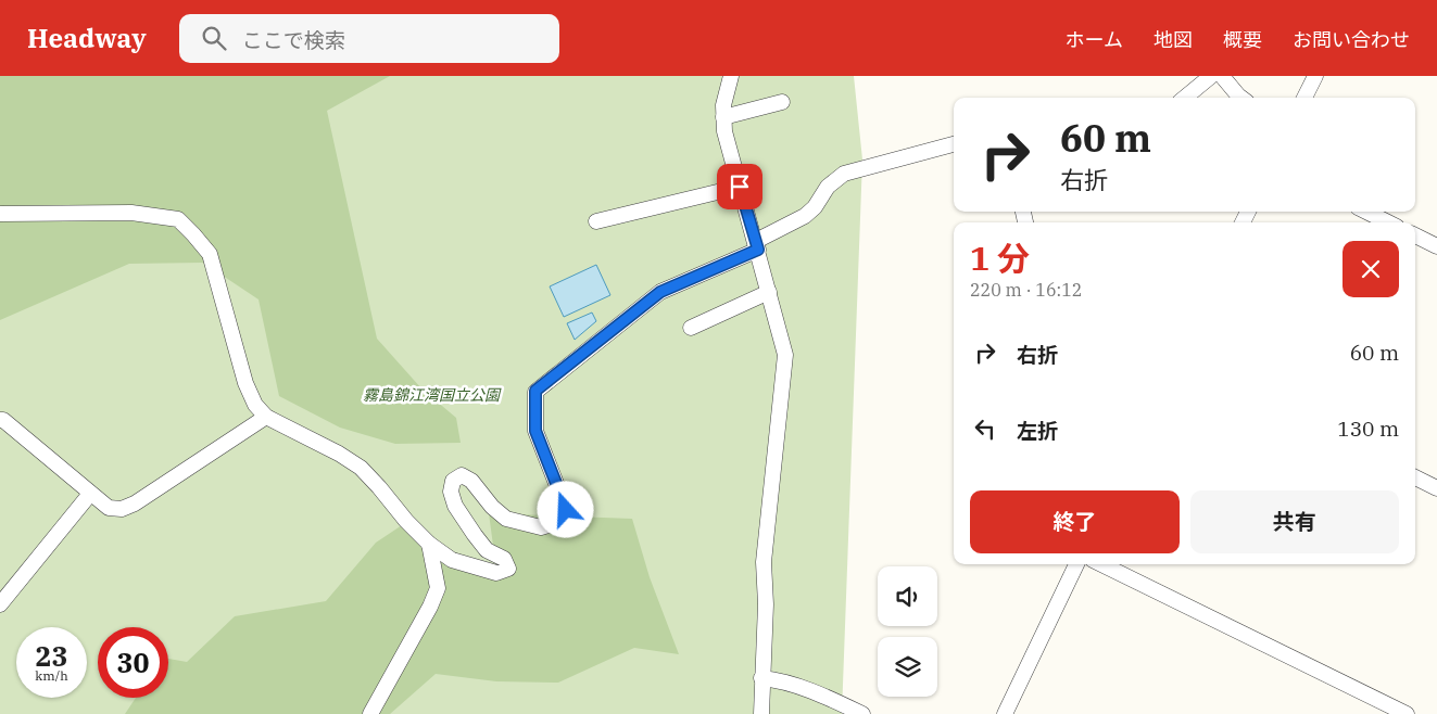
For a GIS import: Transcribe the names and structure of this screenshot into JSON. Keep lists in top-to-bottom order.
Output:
{
  "parks": ["霧島錦江湾国立公園"],
  "page": {
    "header": "Headway",
    "search": "ここで検索",
    "nav": [
      "ホーム",
      "地図",
      "概要",
      "お問い合わせ"
    ],
    "turn": ["60 m", "右折"],
    "heading": ["1 分", "220 m · 16:12"],
    "list": [
      {
        "name": "右折",
        "value": "60 m"
      },
      {
        "name": "左折",
        "value": "130 m"
      }
    ],
    "buttons": ["終了", "共有"],
    "speed": "23 km/h",
    "limit": "30"
  }
}
